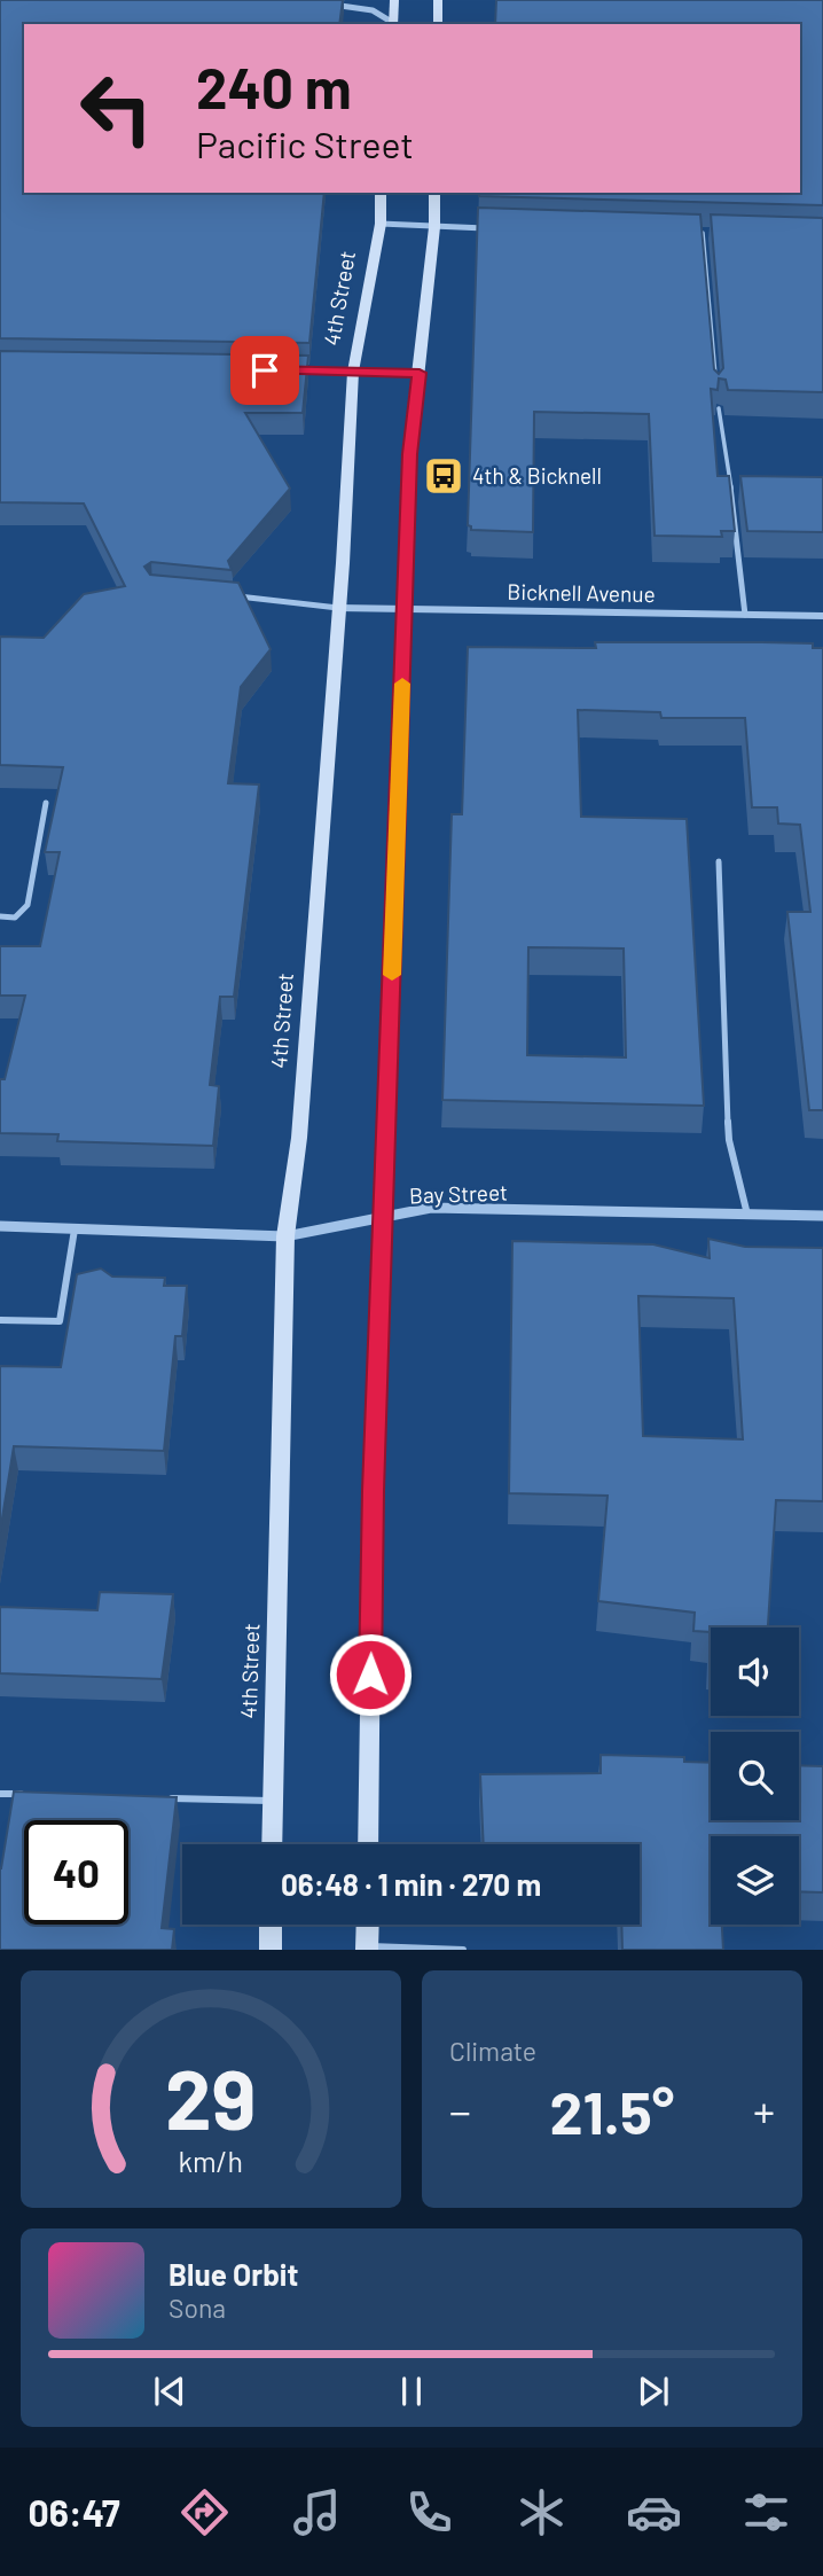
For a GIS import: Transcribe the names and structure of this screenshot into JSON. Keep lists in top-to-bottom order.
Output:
{
  "streets": {
    "street": ["4th Street", "Bicknell Avenue", "Bay Street"]
  },
  "crossings": [
    ["4th Street", "Bicknell Avenue"],
    ["4th Street", "Bay Street"]
  ],
  "places": {
    "bus stop": ["4th & Bicknell"]
  },
  "page": {
    "turn": ["240 m", "Pacific Street"],
    "limit": "40",
    "trip": "06:48 · 1 min · 270 m",
    "tile": "Climate",
    "heat": ["−", "21.5°", "+"],
    "song": ["Blue Orbit", "Sona"],
    "tabs": "06:47",
    "gauge": ["29", "km/h"]
  }
}
